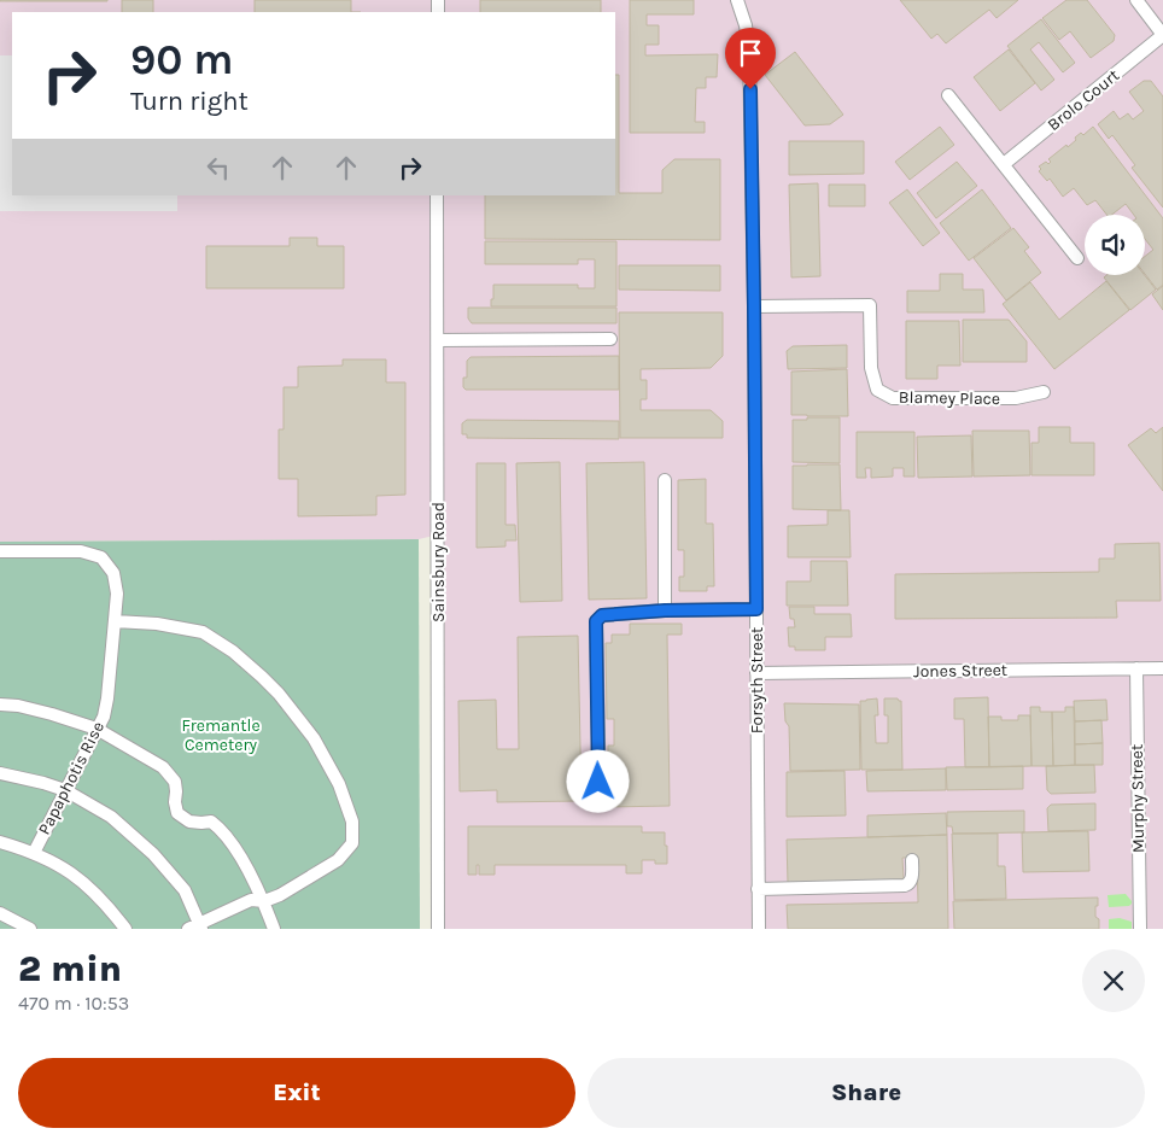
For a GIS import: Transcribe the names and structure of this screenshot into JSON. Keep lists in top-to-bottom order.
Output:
{
  "streets": {
    "street": [
      "Brolo Court",
      "Blamey Place",
      "Sainsbury Road",
      "Jones Street",
      "Forsyth Street",
      "Papaphotis Rise",
      "Murphy Street"
    ]
  },
  "crossings": [
    ["Blamey Place", "Forsyth Street"],
    ["Jones Street", "Forsyth Street"],
    ["Jones Street", "Murphy Street"]
  ],
  "parks": ["Fremantle Cemetery"],
  "page": {
    "turn": ["90 m", "Turn right"],
    "heading": ["2 min", "470 m · 10:53"],
    "buttons": ["Exit", "Share"]
  }
}
